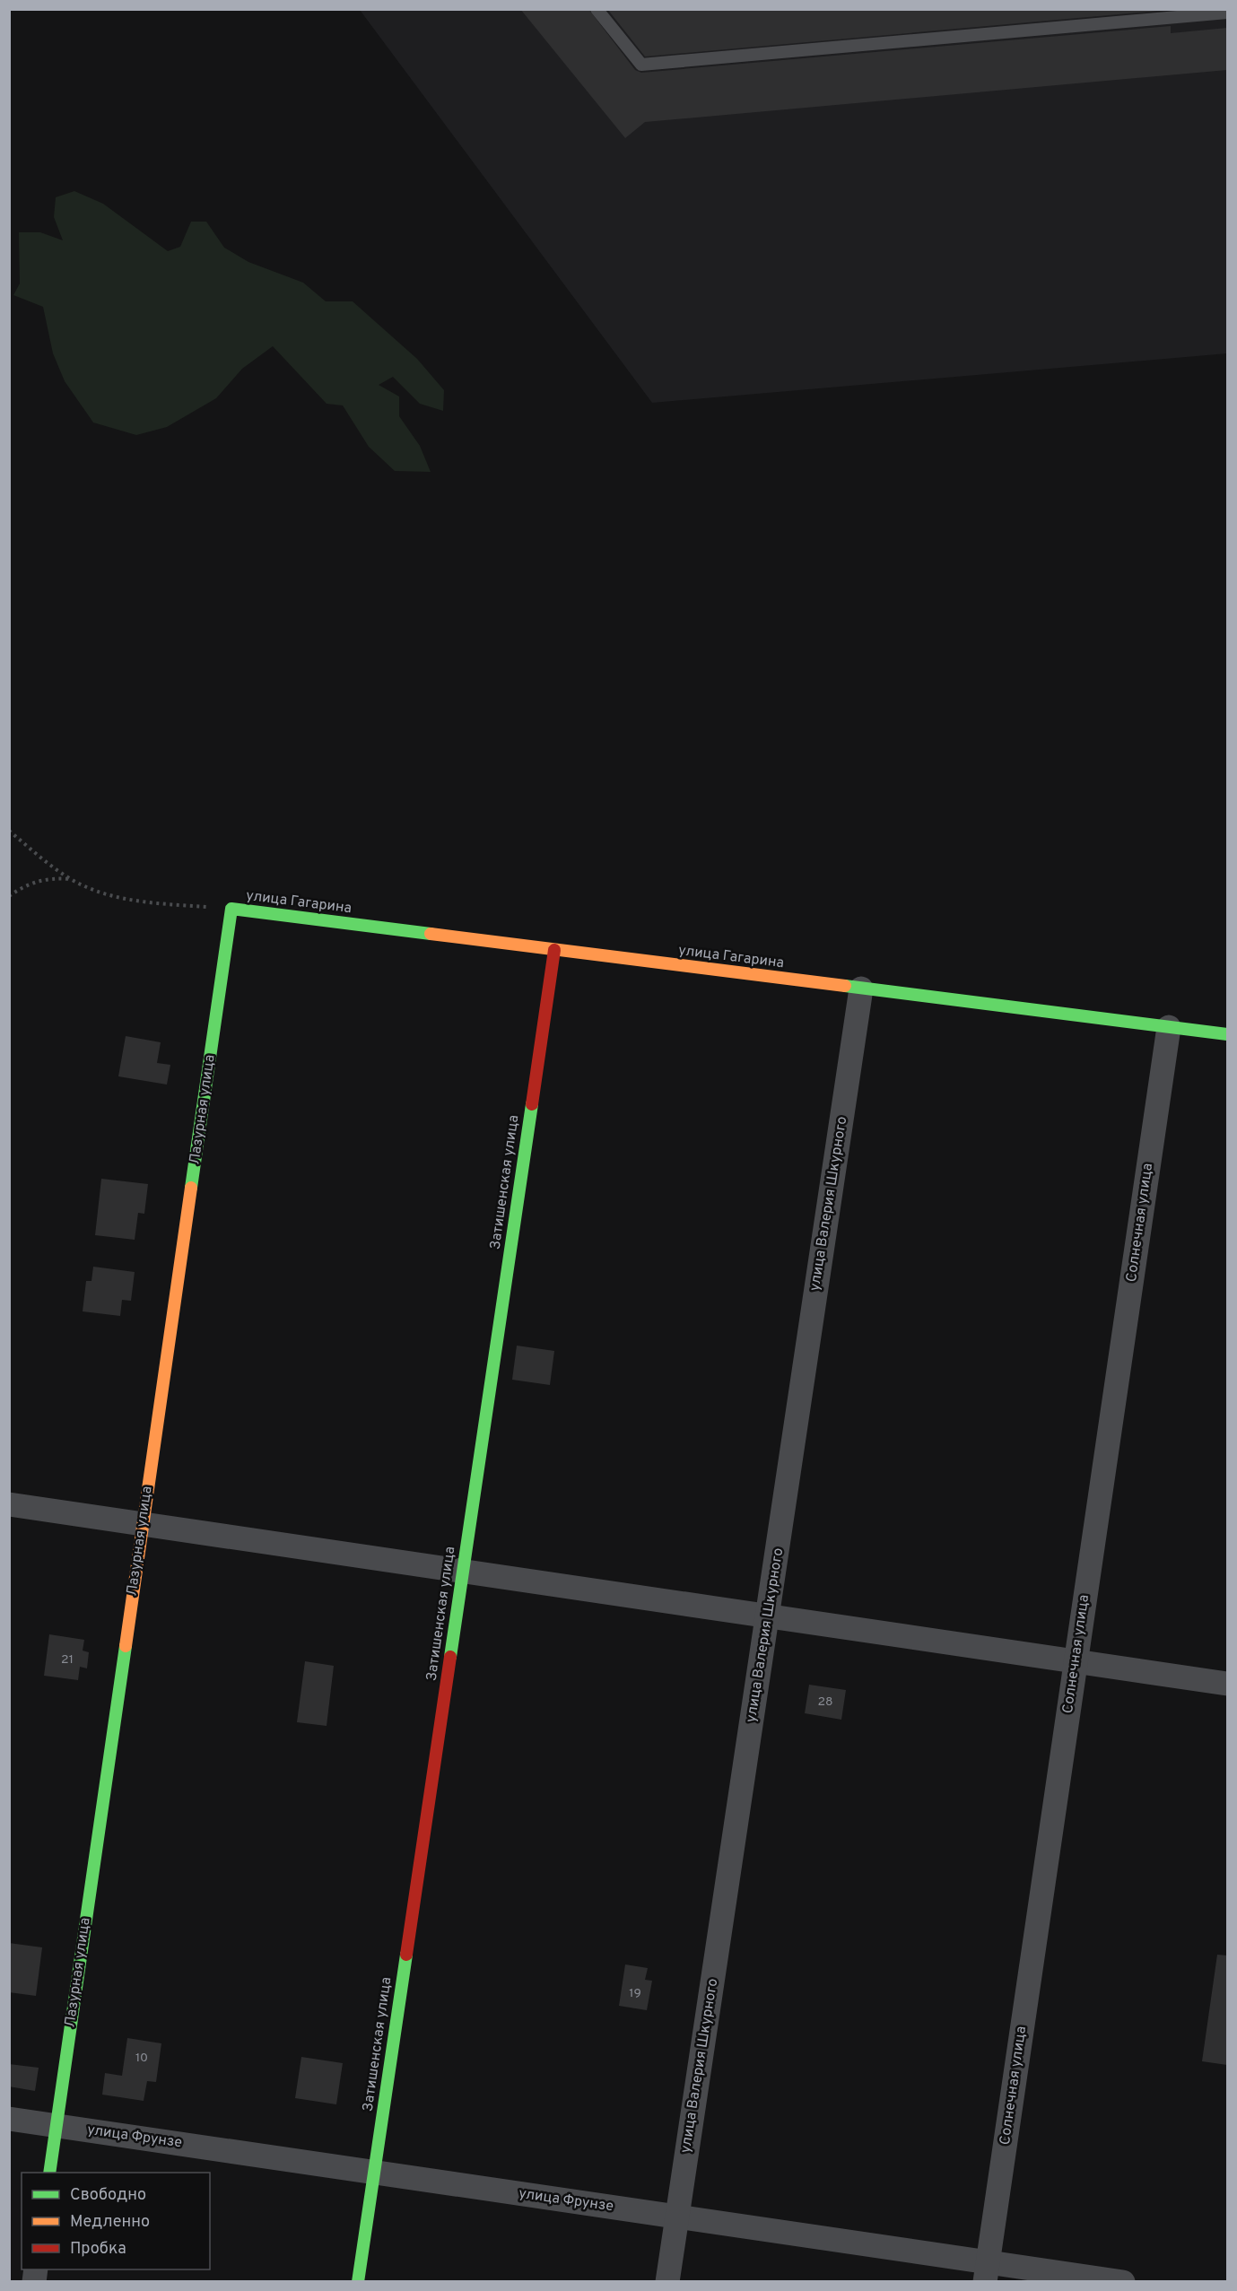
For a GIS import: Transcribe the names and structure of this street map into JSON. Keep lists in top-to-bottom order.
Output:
{
  "streets": {
    "street": [
      "улица Гагарина",
      "Лазурная улица",
      "Затишенская улица",
      "улица Валерия Шкурного",
      "Солнечная улица",
      "улица Фрунзе"
    ]
  },
  "crossings": [
    ["улица Гагарина", "Лазурная улица"],
    ["улица Гагарина", "Затишенская улица"],
    ["улица Гагарина", "улица Валерия Шкурного"],
    ["улица Гагарина", "Солнечная улица"],
    ["Лазурная улица", "улица Фрунзе"],
    ["Затишенская улица", "улица Фрунзе"],
    ["улица Валерия Шкурного", "улица Фрунзе"],
    ["Солнечная улица", "улица Фрунзе"]
  ],
  "house_numbers": [
    "21",
    "28",
    "19",
    "10"
  ],
  "legend": ["Свободно", "Медленно", "Пробка"]
}
